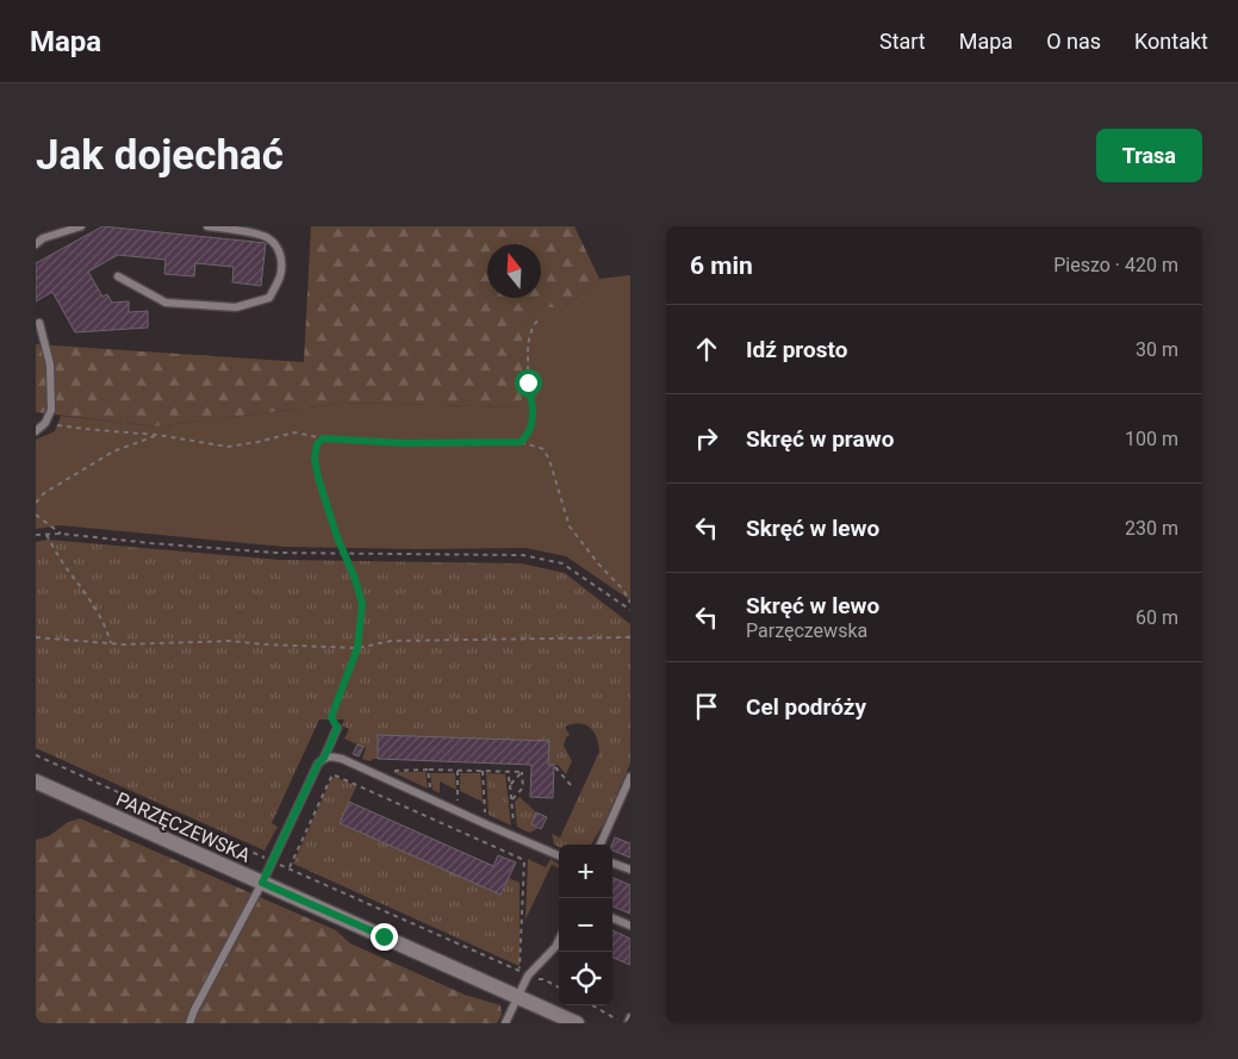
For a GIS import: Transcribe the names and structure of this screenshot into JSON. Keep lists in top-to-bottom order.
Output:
{
  "streets": {
    "street": ["PARZĘCZEWSKA"]
  },
  "north": "top",
  "page": {
    "header": "Mapa",
    "nav": [
      "Start",
      "Mapa",
      "O nas",
      "Kontakt"
    ],
    "buttons": "Trasa",
    "title": "Jak dojechać",
    "heading": ["6 min", "Pieszo · 420 m"],
    "list": [
      ["Idź prosto", "30 m"],
      ["Skręć w prawo", "100 m"],
      ["Skręć w lewo", "230 m"],
      ["Skręć w lewo", "Parzęczewska", "60 m"],
      "Cel podróży"
    ],
    "map_buttons": ["+", "−"]
  }
}
